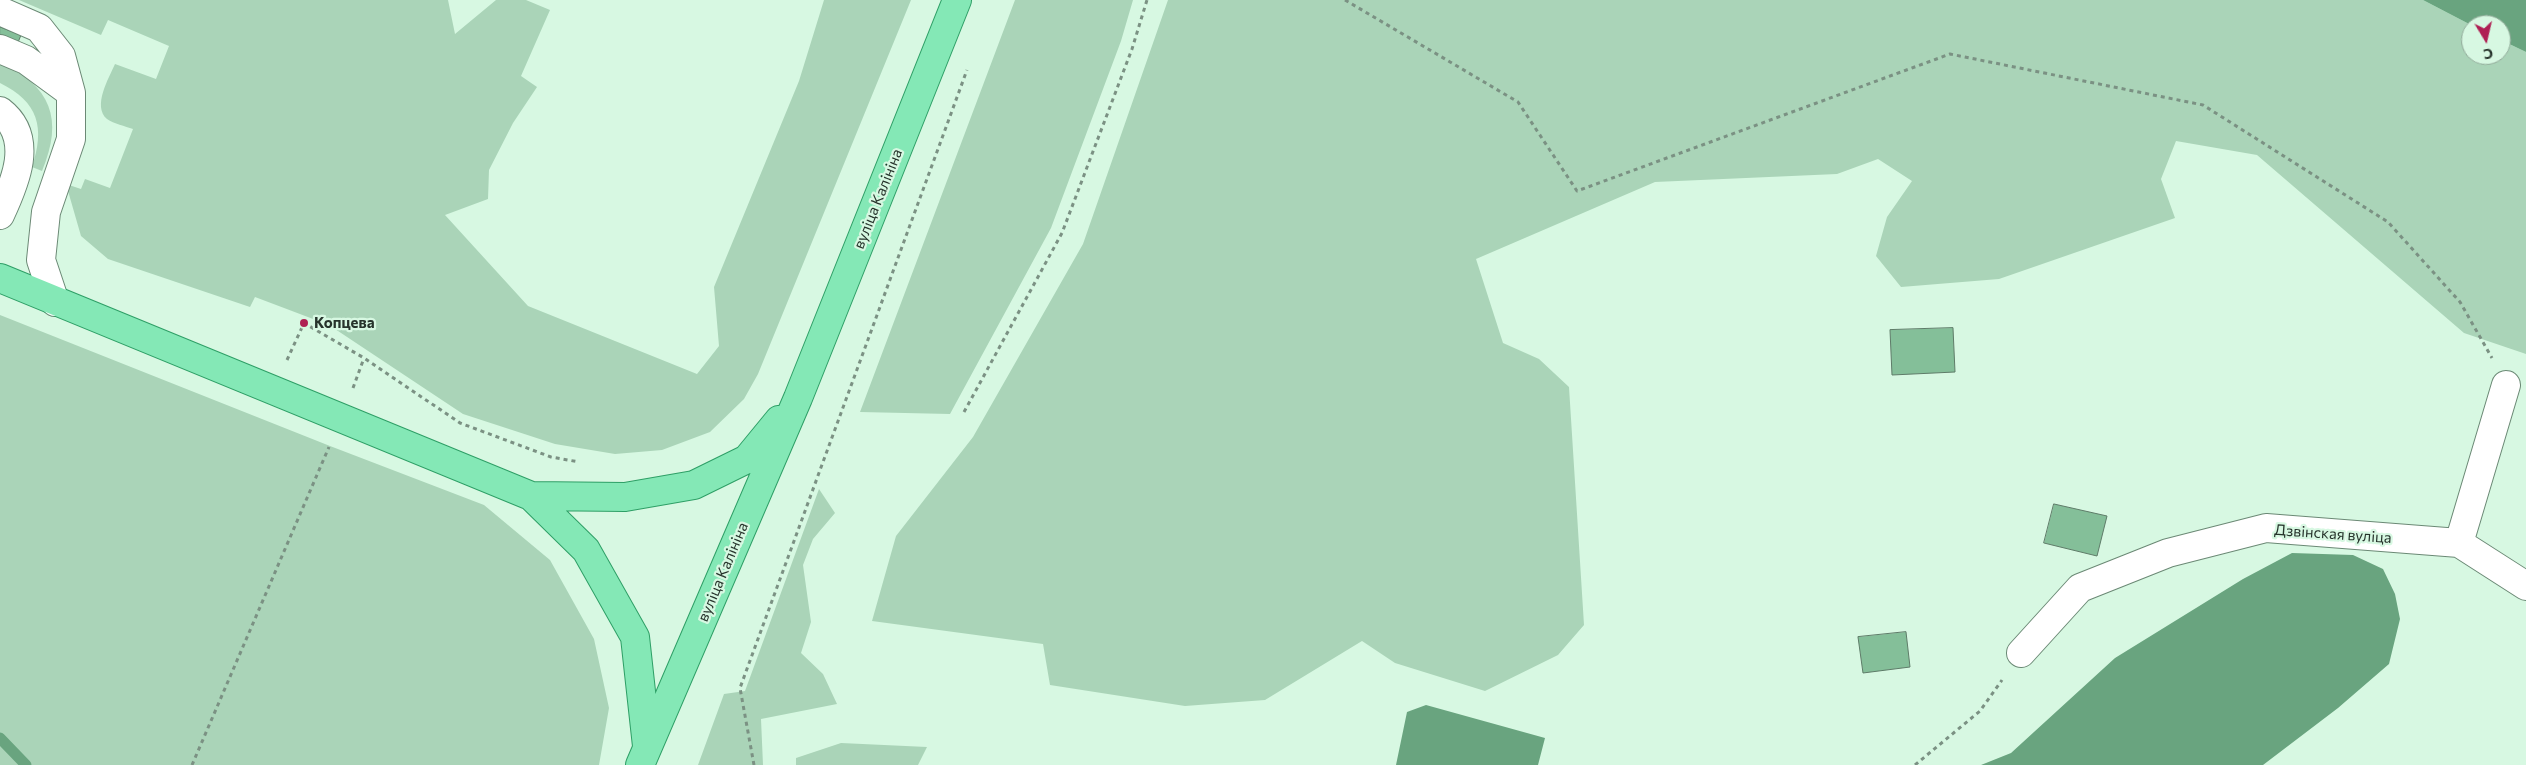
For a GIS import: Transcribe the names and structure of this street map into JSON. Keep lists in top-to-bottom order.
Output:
{
  "streets": {
    "main road": ["вуліца Калініна"],
    "street": ["Дзвінская вуліца"]
  },
  "places": ["Копцева"],
  "north": "bottom"
}
